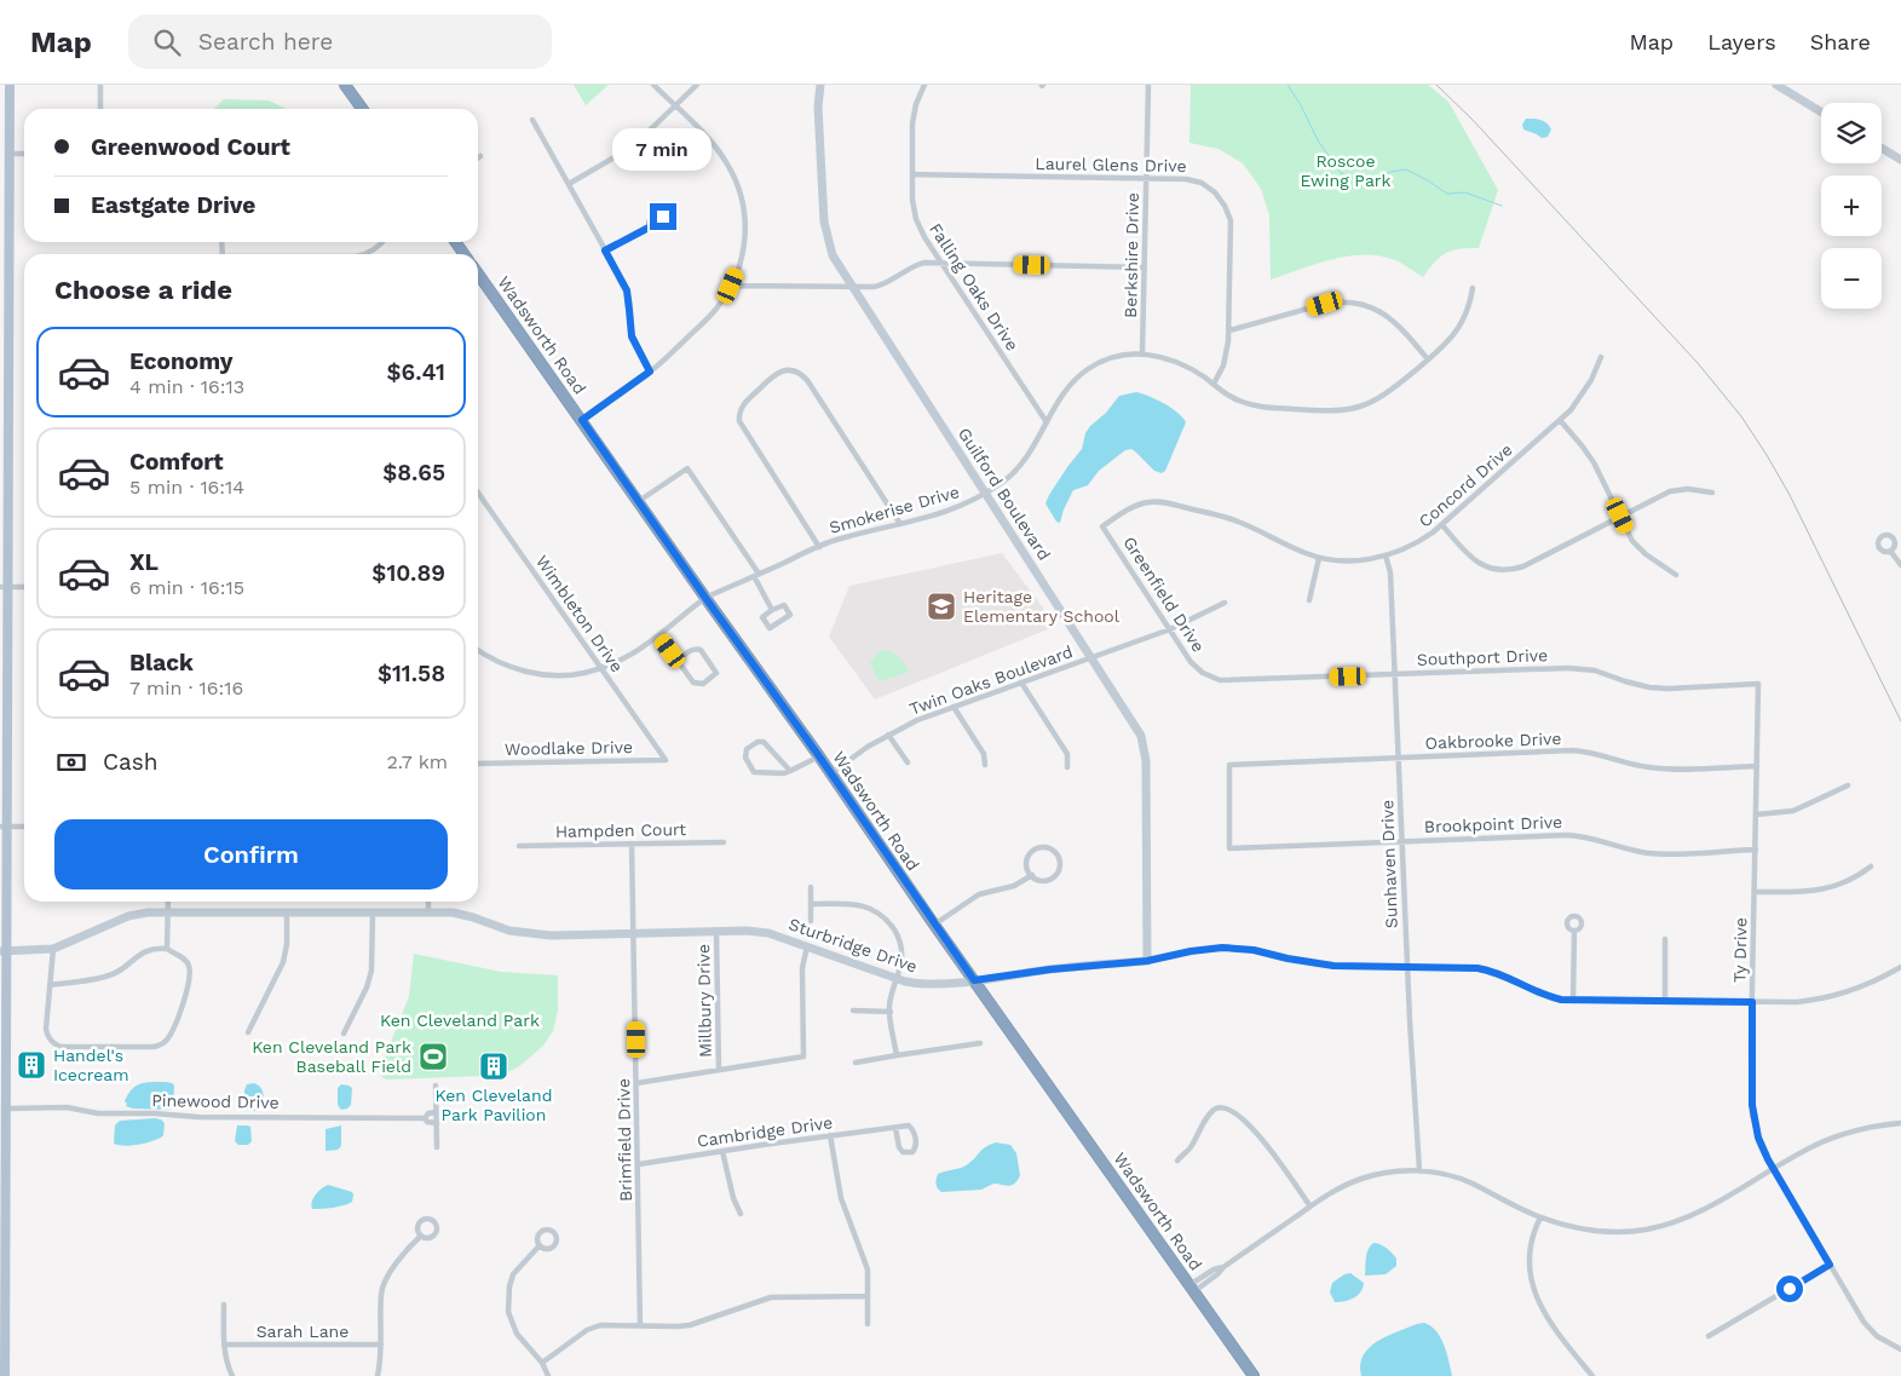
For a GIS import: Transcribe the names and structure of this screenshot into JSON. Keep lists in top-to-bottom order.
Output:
{
  "streets": {
    "highway": ["Wadsworth Road"],
    "street": [
      "Laurel Glens Drive",
      "Berkshire Drive",
      "Falling Oaks Drive",
      "Concord Drive",
      "Guilford Boulevard",
      "Smokerise Drive",
      "Greenfield Drive",
      "Wimbleton Drive",
      "Southport Drive",
      "Twin Oaks Boulevard",
      "Oakbrooke Drive",
      "Woodlake Drive",
      "Brookpoint Drive",
      "Hampden Court",
      "Sunhaven Drive",
      "Sturbridge Drive",
      "Ty Drive",
      "Millbury Drive",
      "Pinewood Drive",
      "Cambridge Drive",
      "Brimfield Drive",
      "Sarah Lane"
    ]
  },
  "crossings": [
    ["Laurel Glens Drive", "Berkshire Drive"],
    ["Laurel Glens Drive", "Falling Oaks Drive"],
    ["Laurel Glens Drive", "Smokerise Drive"],
    ["Berkshire Drive", "Smokerise Drive"],
    ["Falling Oaks Drive", "Smokerise Drive"],
    ["Wadsworth Road", "Smokerise Drive"],
    ["Wadsworth Road", "Twin Oaks Boulevard"],
    ["Wadsworth Road", "Sturbridge Drive"],
    ["Concord Drive", "Greenfield Drive"],
    ["Concord Drive", "Sunhaven Drive"],
    ["Guilford Boulevard", "Smokerise Drive"],
    ["Guilford Boulevard", "Twin Oaks Boulevard"],
    ["Guilford Boulevard", "Sturbridge Drive"],
    ["Smokerise Drive", "Wimbleton Drive"],
    ["Greenfield Drive", "Southport Drive"],
    ["Greenfield Drive", "Twin Oaks Boulevard"],
    ["Wimbleton Drive", "Woodlake Drive"],
    ["Southport Drive", "Sunhaven Drive"],
    ["Southport Drive", "Ty Drive"],
    ["Oakbrooke Drive", "Brookpoint Drive"],
    ["Oakbrooke Drive", "Sunhaven Drive"],
    ["Oakbrooke Drive", "Ty Drive"],
    ["Brookpoint Drive", "Sunhaven Drive"],
    ["Brookpoint Drive", "Ty Drive"],
    ["Hampden Court", "Brimfield Drive"],
    ["Sunhaven Drive", "Sturbridge Drive"],
    ["Sturbridge Drive", "Ty Drive"],
    ["Sturbridge Drive", "Millbury Drive"],
    ["Sturbridge Drive", "Brimfield Drive"],
    ["Cambridge Drive", "Brimfield Drive"]
  ],
  "parks": ["Roscoe Ewing Park", "Ken Cleveland Park"],
  "places": {
    "school or university": ["Heritage Elementary School"],
    "sports": ["Ken Cleveland Park Baseball Field"],
    "building": ["Handel's Icecream", "Ken Cleveland Park Pavilion"]
  },
  "page": {
    "header": "Map",
    "search": "Search here",
    "nav": ["Map", "Layers", "Share"],
    "map_buttons": ["+", "−"],
    "banner": ["Greenwood Court", "Eastgate Drive"],
    "bubble": "7 min",
    "heading": "Choose a ride",
    "list": [
      {
        "name": "Economy",
        "note": "4 min · 16:13",
        "value": "$6.41"
      },
      {
        "name": "Comfort",
        "note": "5 min · 16:14",
        "value": "$8.65"
      },
      {
        "name": "XL",
        "note": "6 min · 16:15",
        "value": "$10.89"
      },
      {
        "name": "Black",
        "note": "7 min · 16:16",
        "value": "$11.58"
      }
    ],
    "pay": ["Cash", "2.7 km"],
    "buttons": "Confirm"
  }
}
